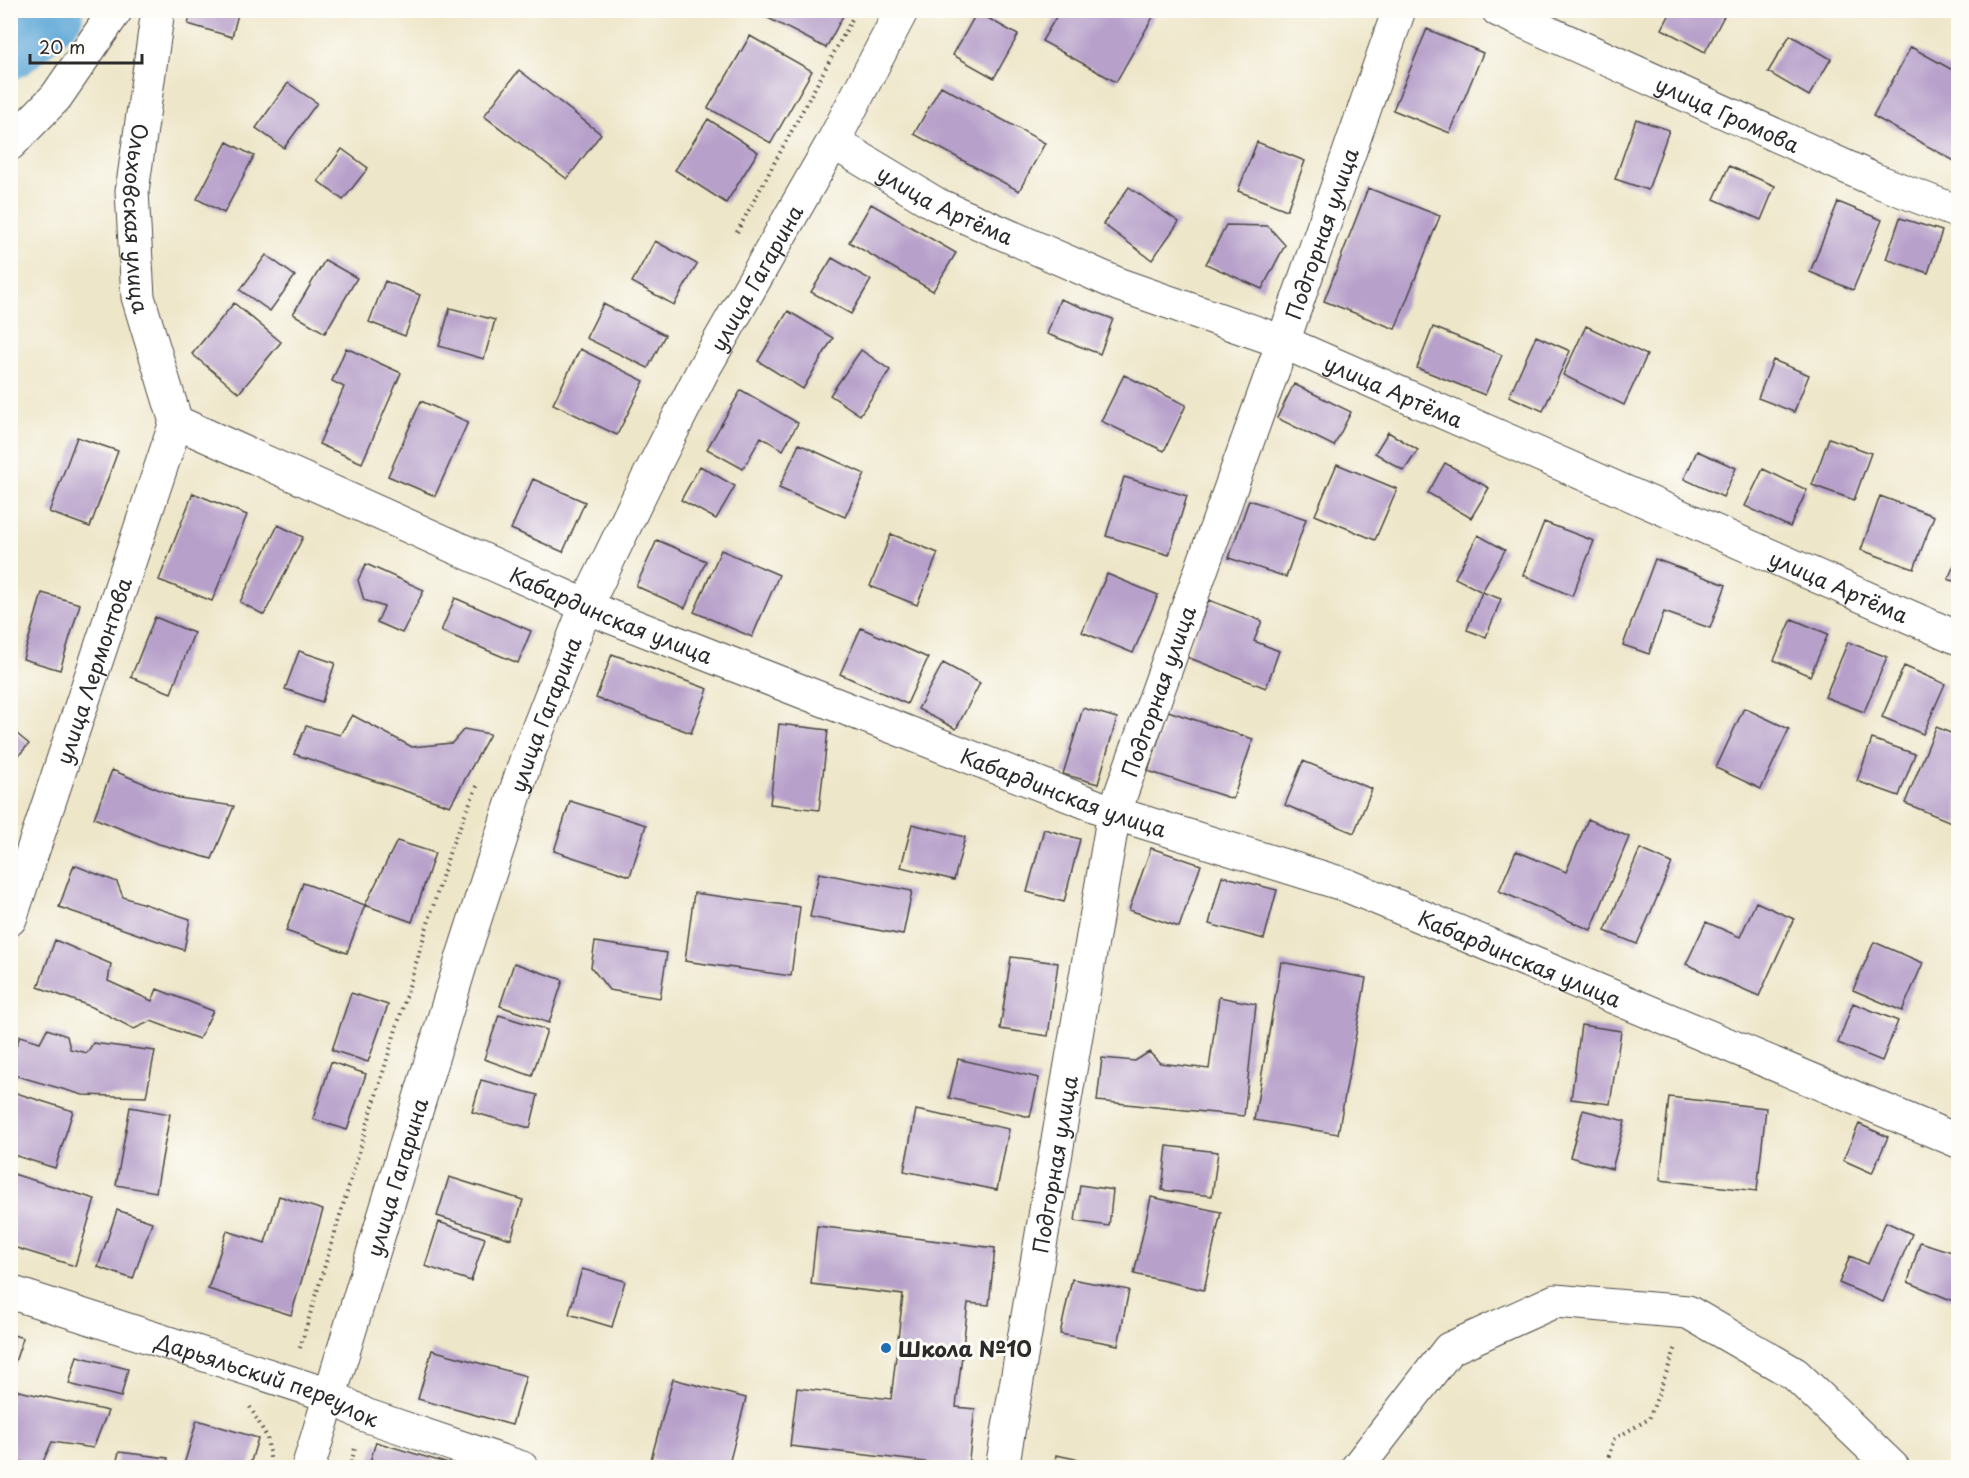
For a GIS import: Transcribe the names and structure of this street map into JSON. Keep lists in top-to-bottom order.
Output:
{
  "streets": {
    "street": [
      "улица Громова",
      "улица Артёма",
      "Ольховская улица",
      "Подгорная улица",
      "улица Гагарина",
      "Кабардинская улица",
      "улица Лермонтова",
      "Дарьяльский переулок"
    ]
  },
  "crossings": [
    ["улица Артёма", "Подгорная улица"],
    ["улица Артёма", "улица Гагарина"],
    ["Ольховская улица", "Кабардинская улица"],
    ["Ольховская улица", "улица Лермонтова"],
    ["Подгорная улица", "Кабардинская улица"],
    ["улица Гагарина", "Кабардинская улица"],
    ["улица Гагарина", "Дарьяльский переулок"],
    ["Кабардинская улица", "улица Лермонтова"]
  ],
  "places": ["Школа №10"],
  "scale_bar": "20 m"
}
